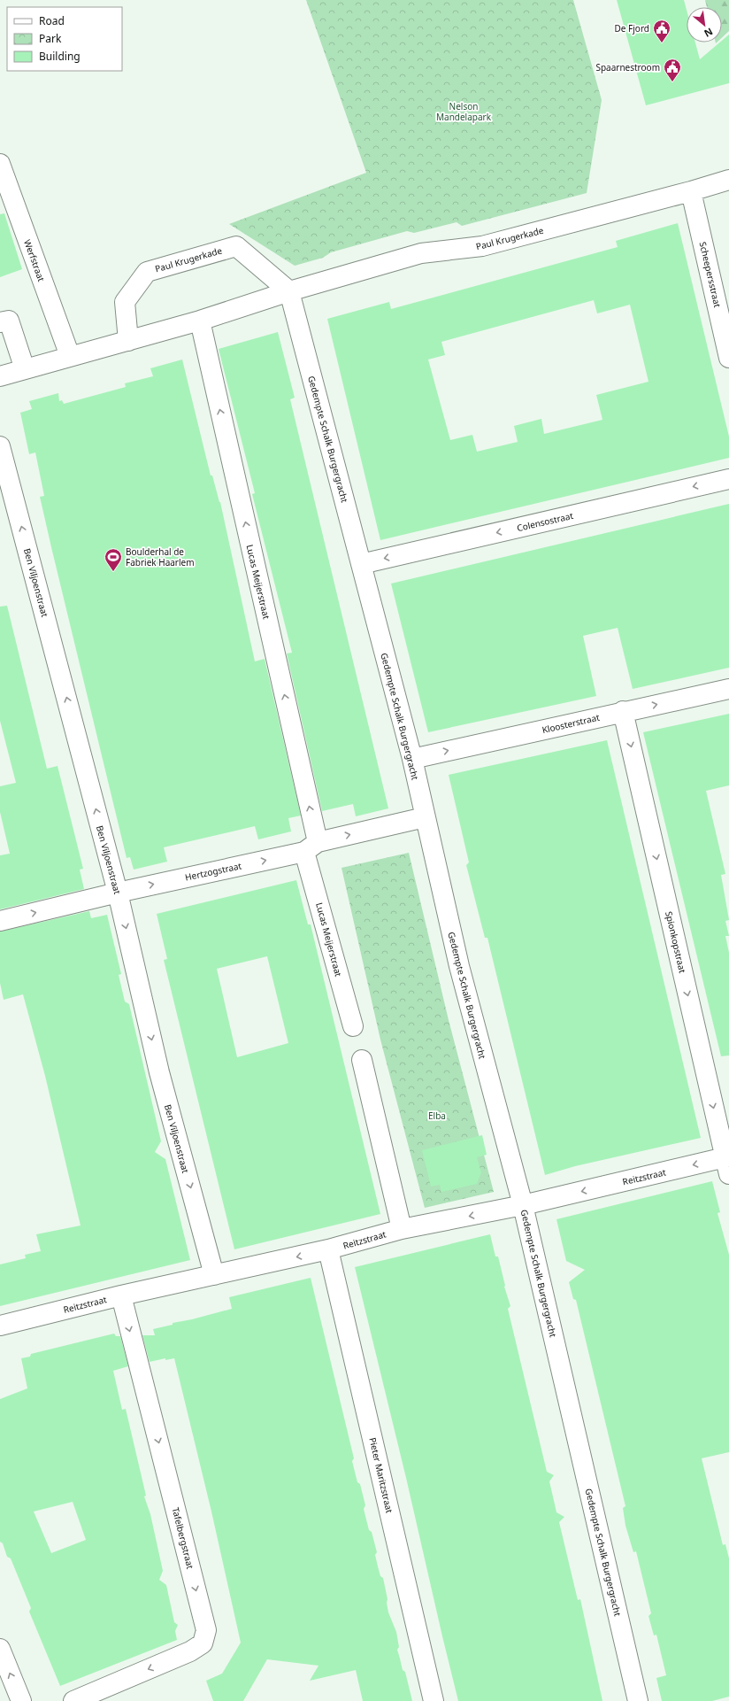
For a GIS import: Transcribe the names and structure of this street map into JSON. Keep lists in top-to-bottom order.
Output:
{
  "streets": {
    "street": [
      "Paul Krugerkade",
      "Werfstraat",
      "Scheepersstraat",
      "Gedempte Schalk Burgergracht",
      "Colensostraat",
      "Lucas Meijerstraat",
      "Ben Viljoenstraat",
      "Kloosterstraat",
      "Hertzogstraat",
      "Spionkopstraat",
      "Reitzstraat",
      "Pieter Maritzstraat",
      "Tafelbergstraat"
    ]
  },
  "crossings": [
    ["Paul Krugerkade", "Werfstraat"],
    ["Paul Krugerkade", "Scheepersstraat"],
    ["Paul Krugerkade", "Gedempte Schalk Burgergracht"],
    ["Paul Krugerkade", "Lucas Meijerstraat"],
    ["Gedempte Schalk Burgergracht", "Colensostraat"],
    ["Gedempte Schalk Burgergracht", "Kloosterstraat"],
    ["Gedempte Schalk Burgergracht", "Hertzogstraat"],
    ["Gedempte Schalk Burgergracht", "Reitzstraat"],
    ["Lucas Meijerstraat", "Hertzogstraat"],
    ["Ben Viljoenstraat", "Hertzogstraat"],
    ["Ben Viljoenstraat", "Reitzstraat"],
    ["Kloosterstraat", "Spionkopstraat"],
    ["Spionkopstraat", "Reitzstraat"],
    ["Reitzstraat", "Pieter Maritzstraat"],
    ["Reitzstraat", "Tafelbergstraat"]
  ],
  "one_way": [
    "Colensostraat",
    "Lucas Meijerstraat",
    "Kloosterstraat",
    "Hertzogstraat",
    "Spionkopstraat",
    "Reitzstraat",
    "Tafelbergstraat"
  ],
  "parks": ["Nelson Mandelapark", "Elba"],
  "places": {
    "public building": ["De Fjord", "Spaarnestroom"],
    "sports": ["Boulderhal de Fabriek Haarlem"]
  },
  "legend": ["Road", "Park", "Building"],
  "north": "bottom right"
}
